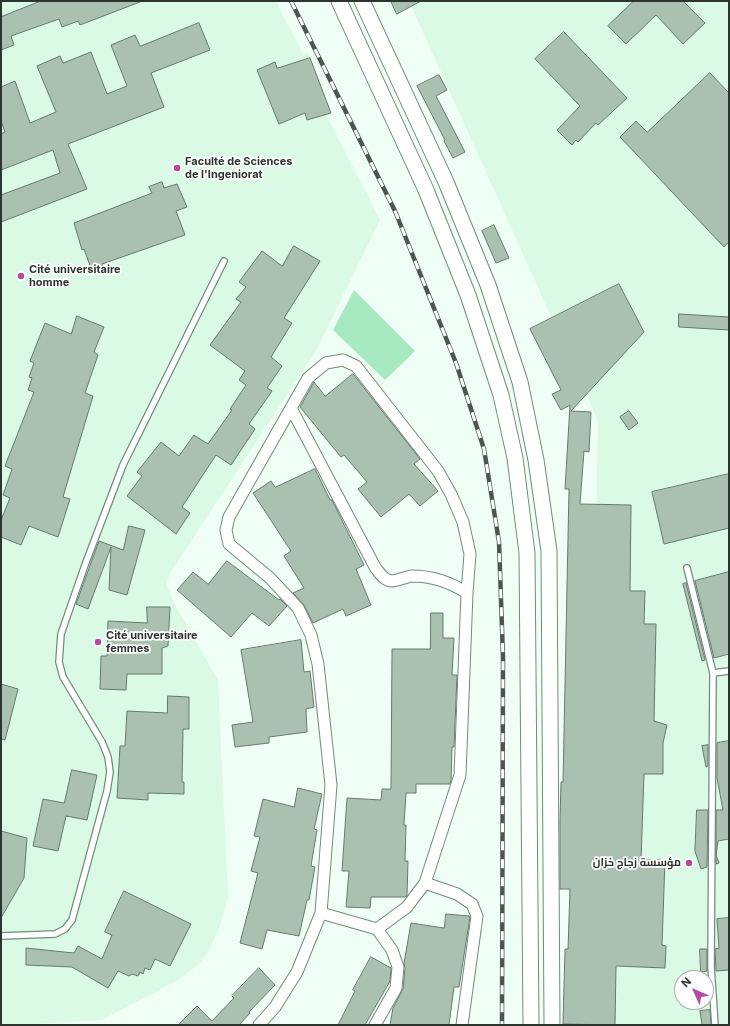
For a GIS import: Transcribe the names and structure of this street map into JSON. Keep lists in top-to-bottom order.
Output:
{
  "places": [
    "Faculté de Sciences de l'Ingeniorat",
    "Cité universitaire homme",
    "Cité universitaire femmes",
    "مؤسسة زجاج خزان"
  ],
  "north": "top left"
}
